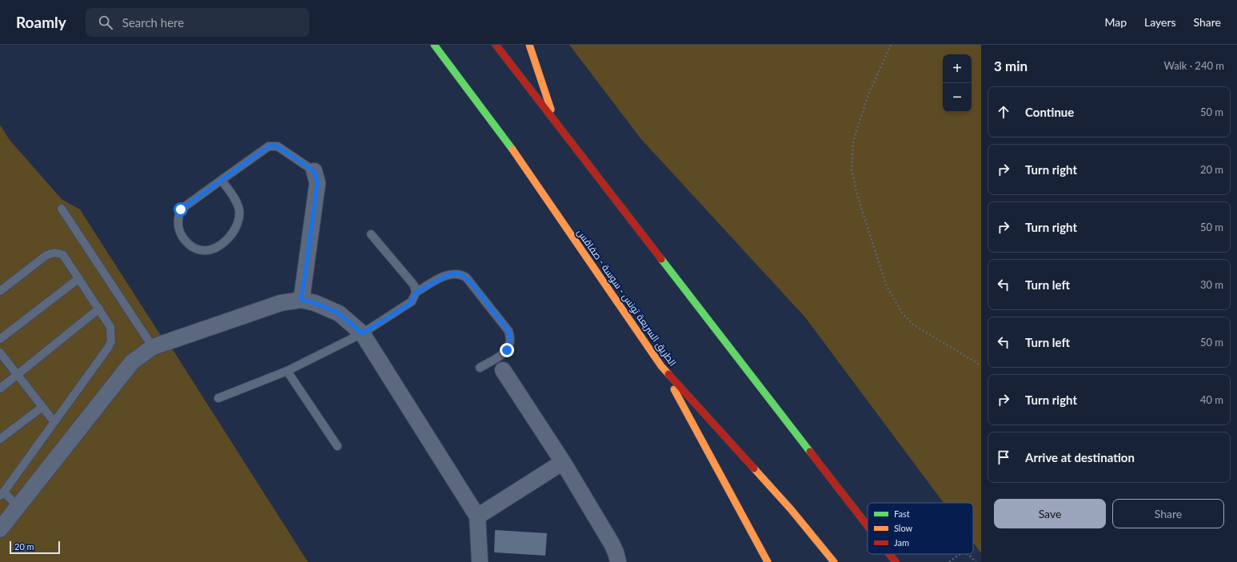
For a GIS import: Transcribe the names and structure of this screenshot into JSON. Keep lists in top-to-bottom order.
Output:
{
  "streets": {
    "highway": ["الطريق السريعة تونس - سوسة - صفاقس"]
  },
  "legend": ["Fast", "Slow", "Jam"],
  "scale_bar": "20 m",
  "page": {
    "header": "Roamly",
    "search": "Search here",
    "nav": ["Map", "Layers", "Share"],
    "heading": ["3 min", "Walk · 240 m"],
    "map_buttons": ["+", "−"],
    "list": [
      ["Continue", "50 m"],
      ["Turn right", "20 m"],
      ["Turn right", "50 m"],
      ["Turn left", "30 m"],
      ["Turn left", "50 m"],
      ["Turn right", "40 m"],
      "Arrive at destination"
    ],
    "buttons": ["Save", "Share"],
    "scale": "20 m"
  }
}
